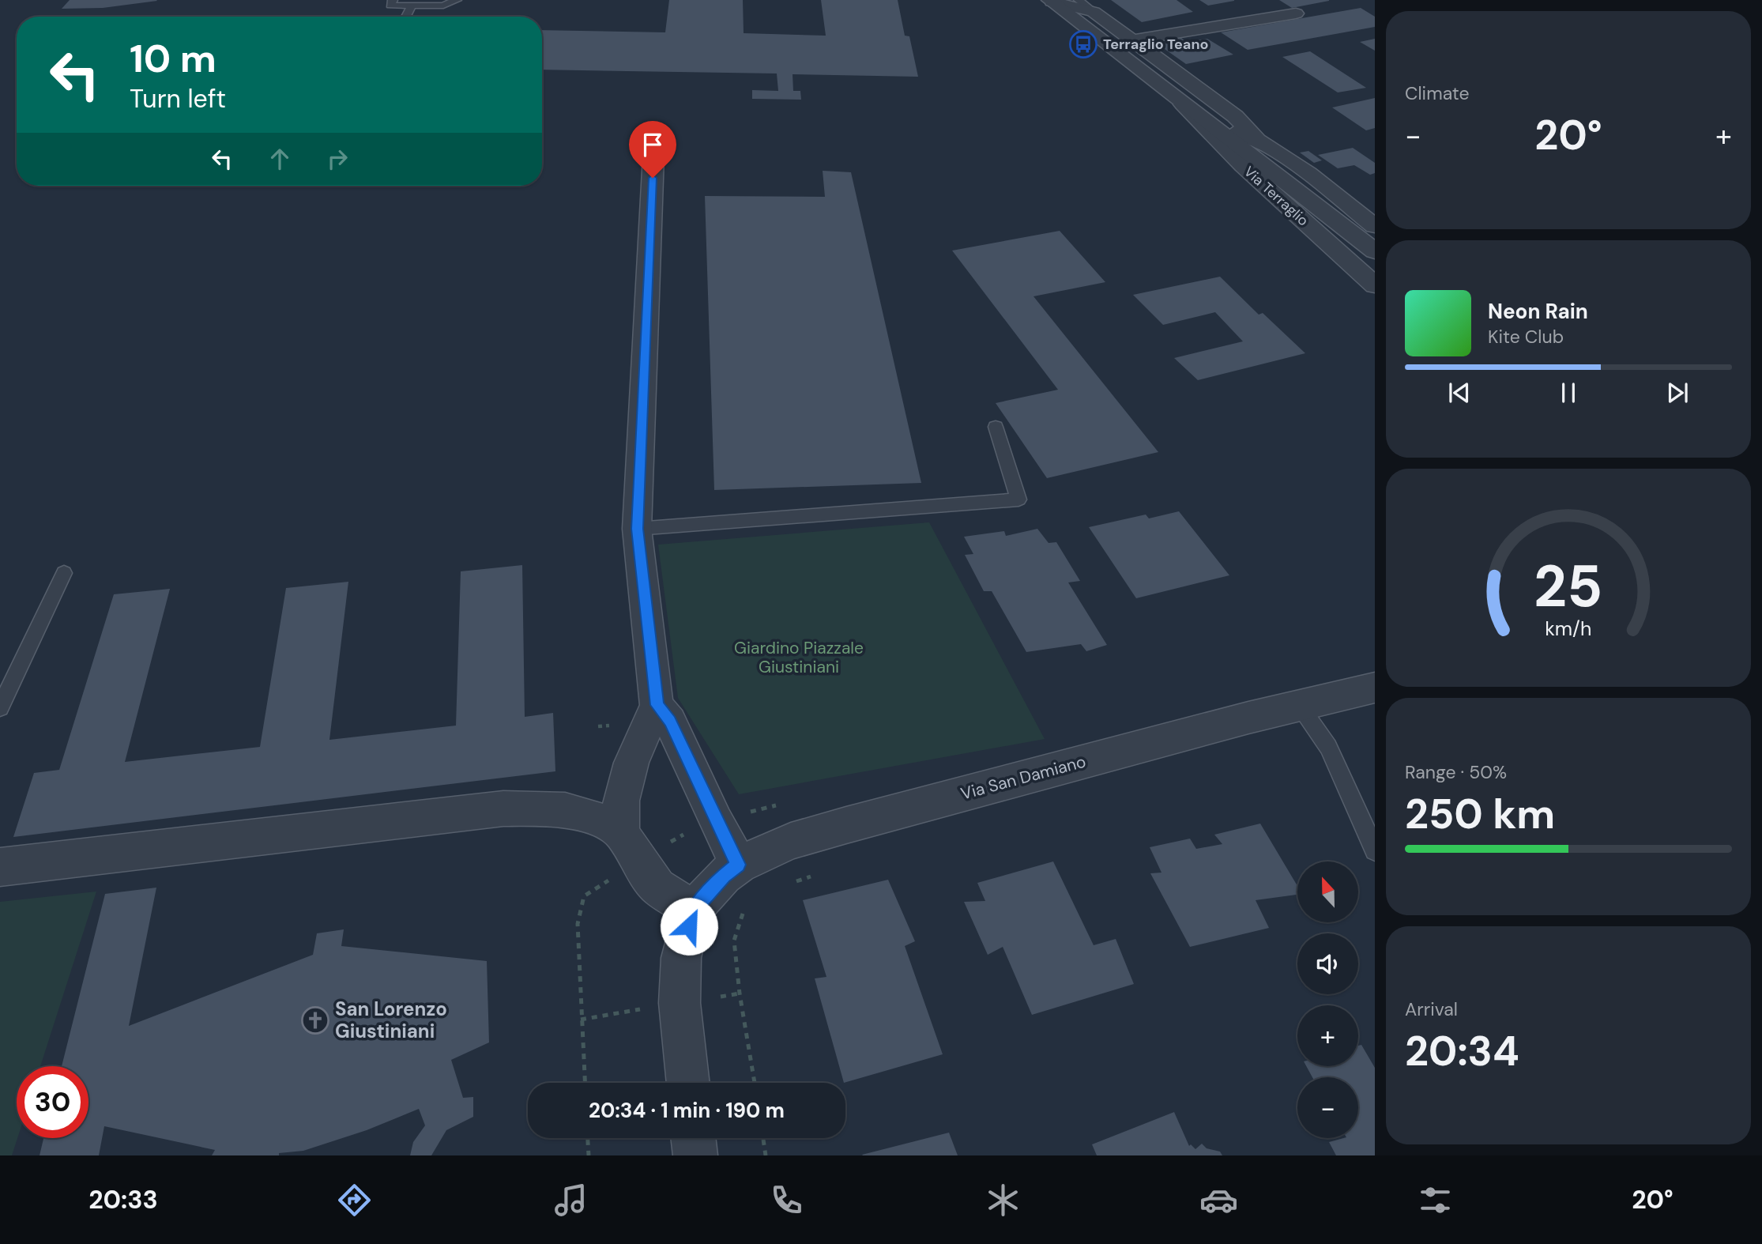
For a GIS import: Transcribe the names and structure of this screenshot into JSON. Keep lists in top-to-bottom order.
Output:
{
  "streets": {
    "street": ["Via Terraglio", "Via San Damiano"]
  },
  "parks": ["Giardino Piazzale Giustiniani"],
  "places": {
    "bus stop": ["Terraglio Teano"],
    "church": ["San Lorenzo Giustiniani"]
  },
  "north": "top",
  "page": {
    "tile": [
      "Climate",
      ["Range · 50%", "250 km"],
      ["Arrival", "20:34"]
    ],
    "turn": ["10 m", "Turn left"],
    "heat": ["−", "20°", "+"],
    "song": ["Neon Rain", "Kite Club"],
    "map_buttons": ["+", "−"],
    "limit": "30",
    "trip": "20:34 · 1 min · 190 m",
    "tabs": ["20:33", "20°"],
    "gauge": ["25", "km/h"]
  }
}
